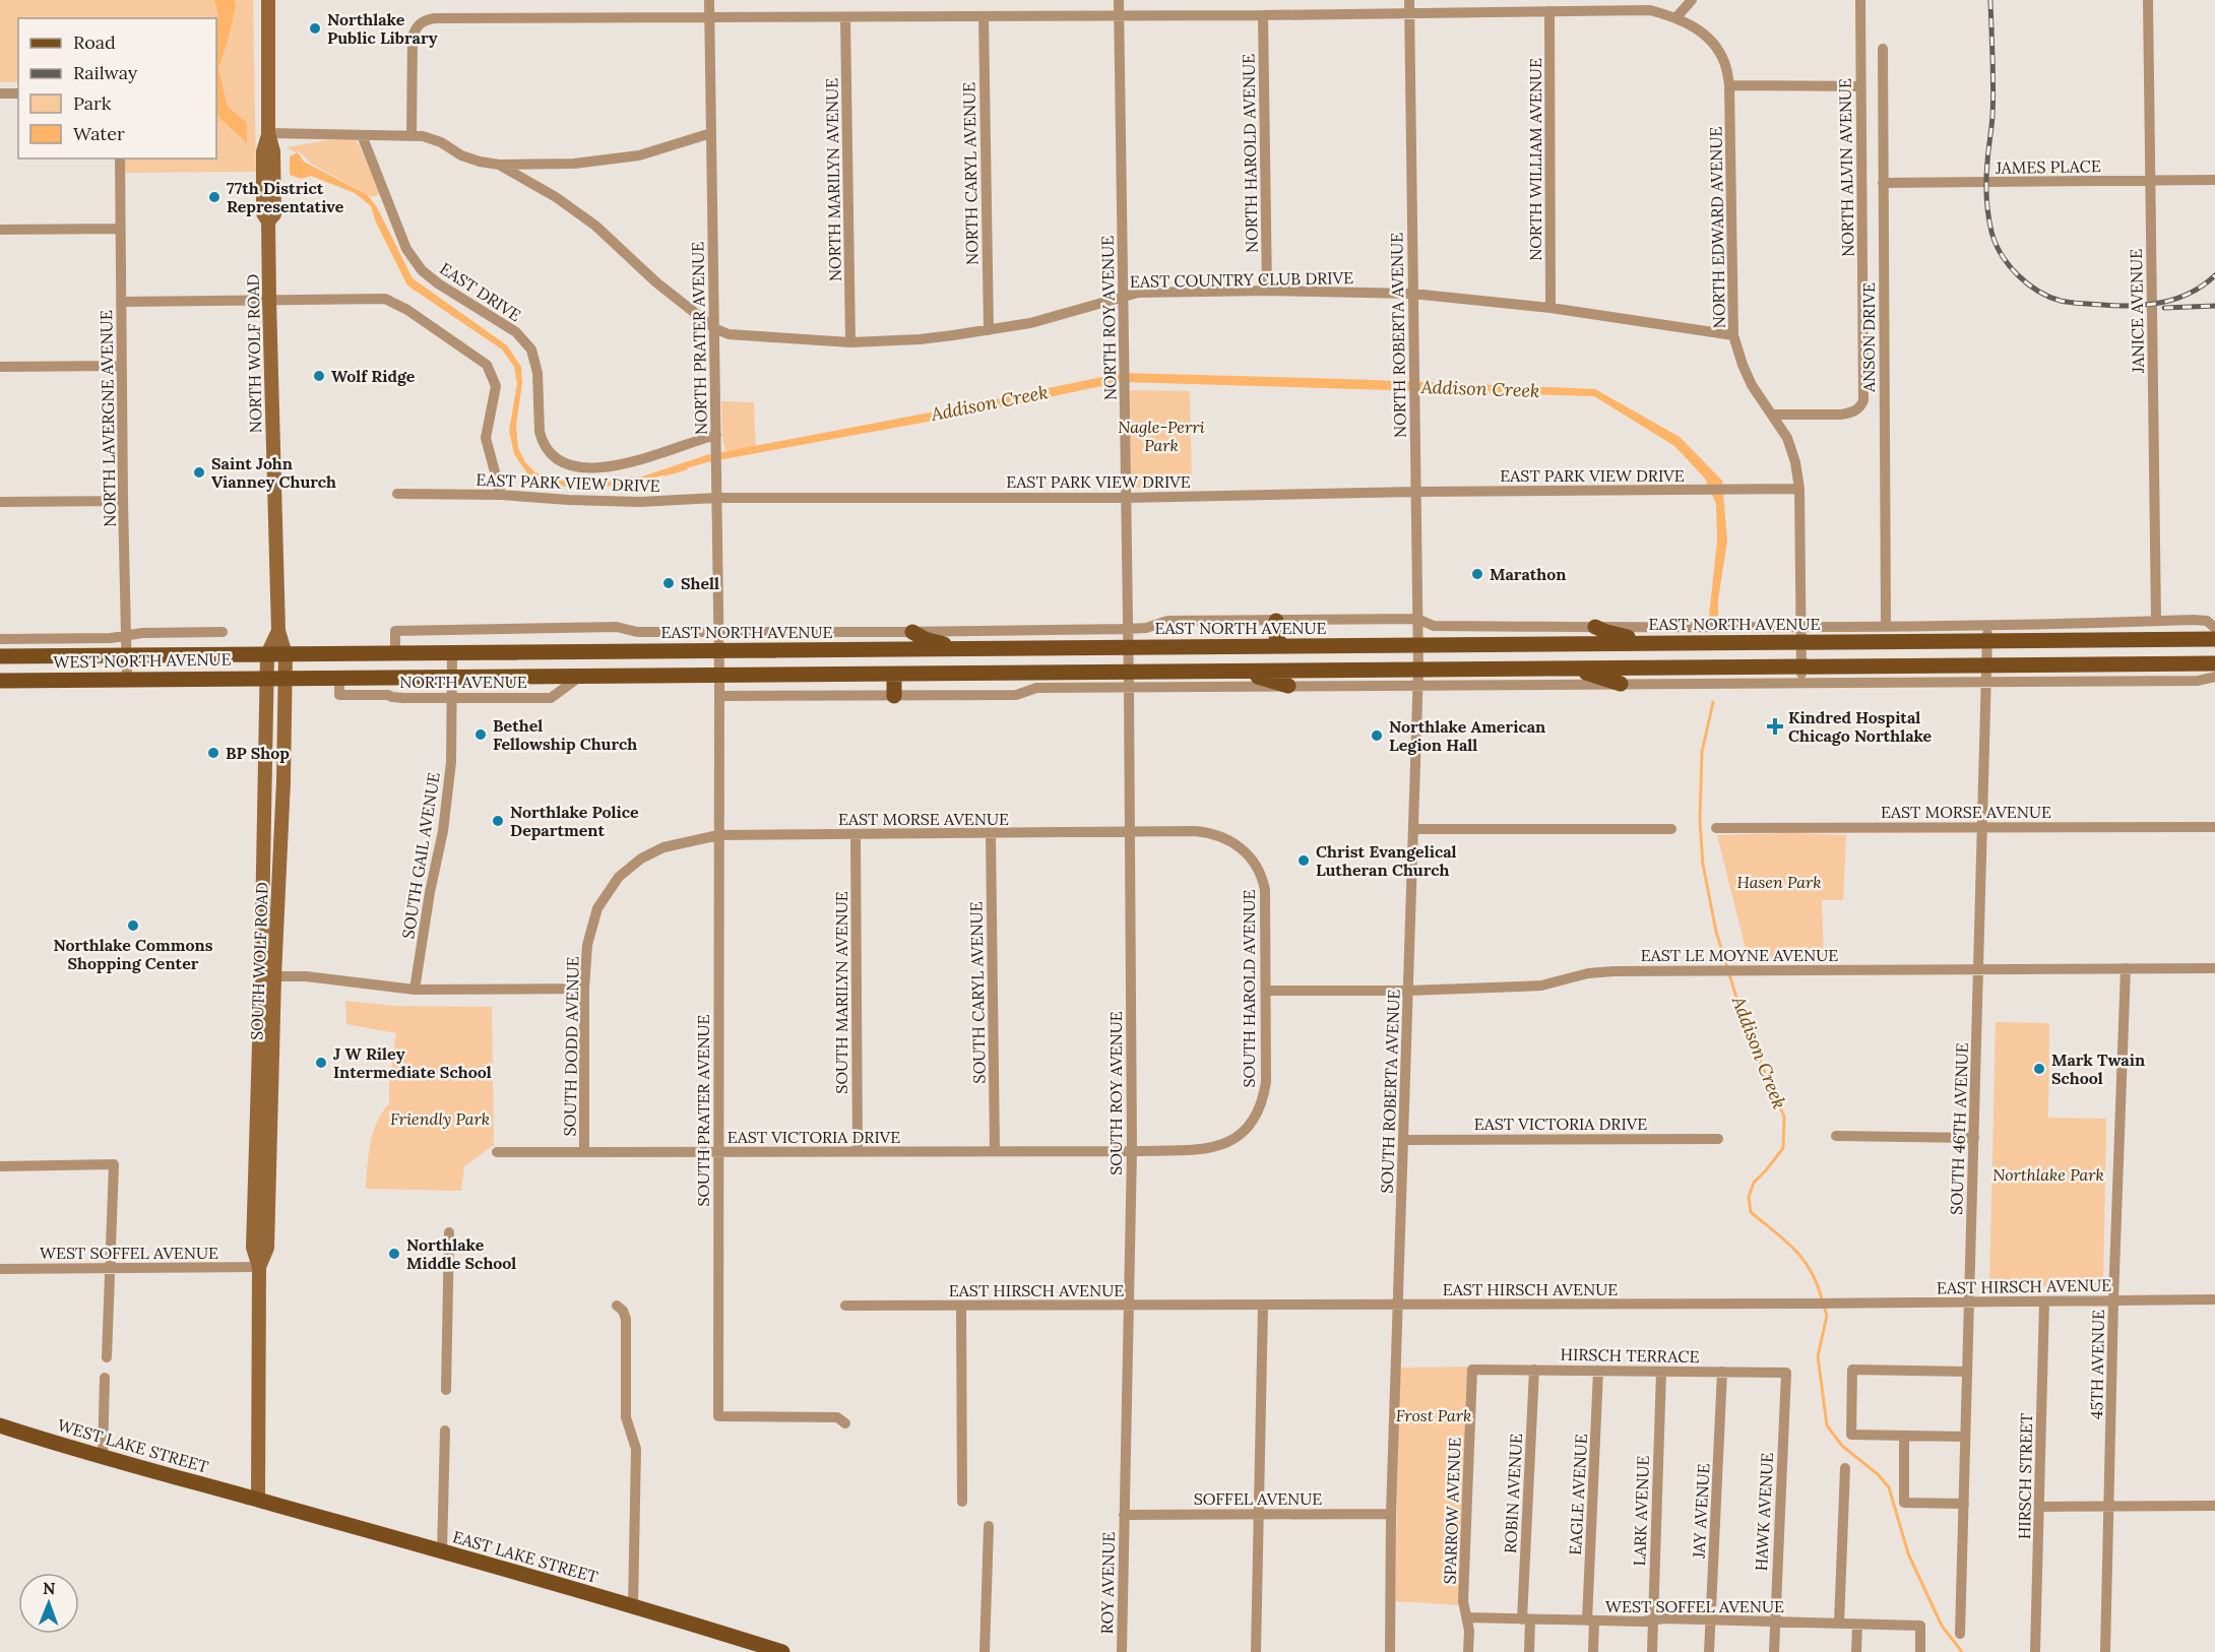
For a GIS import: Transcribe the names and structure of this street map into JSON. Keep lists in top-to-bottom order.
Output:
{
  "streets": {
    "main road": [
      "NORTH WOLF ROAD",
      "EAST NORTH AVENUE",
      "WEST NORTH AVENUE",
      "SOUTH WOLF ROAD",
      "WEST LAKE STREET",
      "EAST LAKE STREET"
    ],
    "street": [
      "NORTH HAROLD AVENUE",
      "NORTH WILLIAM AVENUE",
      "JAMES PLACE",
      "NORTH ALVIN AVENUE",
      "NORTH CARYL AVENUE",
      "NORTH MARILYN AVENUE",
      "NORTH EDWARD AVENUE",
      "EAST COUNTRY CLUB DRIVE",
      "EAST DRIVE",
      "JANICE AVENUE",
      "NORTH ROY AVENUE",
      "NORTH ROBERTA AVENUE",
      "ANSON DRIVE",
      "NORTH PRATER AVENUE",
      "NORTH LAVERGNE AVENUE",
      "EAST PARK VIEW DRIVE",
      "NORTH AVENUE",
      "EAST MORSE AVENUE",
      "SOUTH GAIL AVENUE",
      "EAST LE MOYNE AVENUE",
      "SOUTH HAROLD AVENUE",
      "SOUTH MARILYN AVENUE",
      "SOUTH CARYL AVENUE",
      "SOUTH DODD AVENUE",
      "SOUTH ROBERTA AVENUE",
      "SOUTH ROY AVENUE",
      "SOUTH PRATER AVENUE",
      "EAST VICTORIA DRIVE",
      "SOUTH 46TH AVENUE",
      "WEST SOFFEL AVENUE",
      "EAST HIRSCH AVENUE",
      "HIRSCH TERRACE",
      "45TH AVENUE",
      "HIRSCH STREET",
      "ROBIN AVENUE",
      "EAGLE AVENUE",
      "SOFFEL AVENUE",
      "SPARROW AVENUE",
      "LARK AVENUE",
      "JAY AVENUE",
      "HAWK AVENUE",
      "ROY AVENUE"
    ]
  },
  "crossings": [
    ["NORTH HAROLD AVENUE", "NORTH EDWARD AVENUE"],
    ["NORTH HAROLD AVENUE", "EAST COUNTRY CLUB DRIVE"],
    ["NORTH WILLIAM AVENUE", "NORTH EDWARD AVENUE"],
    ["NORTH WILLIAM AVENUE", "EAST COUNTRY CLUB DRIVE"],
    ["JAMES PLACE", "JANICE AVENUE"],
    ["JAMES PLACE", "ANSON DRIVE"],
    ["NORTH ALVIN AVENUE", "NORTH EDWARD AVENUE"],
    ["NORTH CARYL AVENUE", "NORTH EDWARD AVENUE"],
    ["NORTH CARYL AVENUE", "EAST COUNTRY CLUB DRIVE"],
    ["NORTH MARILYN AVENUE", "NORTH EDWARD AVENUE"],
    ["NORTH MARILYN AVENUE", "EAST COUNTRY CLUB DRIVE"],
    ["NORTH EDWARD AVENUE", "EAST COUNTRY CLUB DRIVE"],
    ["NORTH EDWARD AVENUE", "NORTH ROY AVENUE"],
    ["NORTH EDWARD AVENUE", "NORTH ROBERTA AVENUE"],
    ["NORTH EDWARD AVENUE", "NORTH PRATER AVENUE"],
    ["NORTH EDWARD AVENUE", "EAST PARK VIEW DRIVE"],
    ["NORTH EDWARD AVENUE", "EAST NORTH AVENUE"],
    ["EAST COUNTRY CLUB DRIVE", "EAST DRIVE"],
    ["EAST COUNTRY CLUB DRIVE", "NORTH ROY AVENUE"],
    ["EAST COUNTRY CLUB DRIVE", "NORTH ROBERTA AVENUE"],
    ["EAST COUNTRY CLUB DRIVE", "NORTH PRATER AVENUE"],
    ["EAST COUNTRY CLUB DRIVE", "NORTH WOLF ROAD"],
    ["EAST DRIVE", "NORTH PRATER AVENUE"],
    ["JANICE AVENUE", "EAST NORTH AVENUE"],
    ["NORTH ROY AVENUE", "EAST PARK VIEW DRIVE"],
    ["NORTH ROY AVENUE", "EAST NORTH AVENUE"],
    ["NORTH ROY AVENUE", "SOUTH ROY AVENUE"],
    ["NORTH ROBERTA AVENUE", "EAST PARK VIEW DRIVE"],
    ["NORTH ROBERTA AVENUE", "EAST NORTH AVENUE"],
    ["NORTH ROBERTA AVENUE", "SOUTH ROBERTA AVENUE"],
    ["ANSON DRIVE", "EAST NORTH AVENUE"],
    ["NORTH PRATER AVENUE", "EAST PARK VIEW DRIVE"],
    ["NORTH PRATER AVENUE", "EAST NORTH AVENUE"],
    ["NORTH PRATER AVENUE", "SOUTH PRATER AVENUE"],
    ["NORTH WOLF ROAD", "EAST NORTH AVENUE"],
    ["NORTH WOLF ROAD", "WEST NORTH AVENUE"],
    ["NORTH WOLF ROAD", "SOUTH WOLF ROAD"],
    ["NORTH LAVERGNE AVENUE", "WEST NORTH AVENUE"],
    ["EAST NORTH AVENUE", "WEST NORTH AVENUE"],
    ["EAST NORTH AVENUE", "SOUTH GAIL AVENUE"],
    ["EAST NORTH AVENUE", "SOUTH WOLF ROAD"],
    ["EAST NORTH AVENUE", "SOUTH 46TH AVENUE"],
    ["WEST NORTH AVENUE", "SOUTH WOLF ROAD"],
    ["NORTH AVENUE", "SOUTH GAIL AVENUE"],
    ["EAST MORSE AVENUE", "SOUTH HAROLD AVENUE"],
    ["EAST MORSE AVENUE", "SOUTH MARILYN AVENUE"],
    ["EAST MORSE AVENUE", "SOUTH CARYL AVENUE"],
    ["EAST MORSE AVENUE", "SOUTH DODD AVENUE"],
    ["EAST MORSE AVENUE", "SOUTH ROY AVENUE"],
    ["EAST MORSE AVENUE", "SOUTH PRATER AVENUE"],
    ["EAST MORSE AVENUE", "SOUTH 46TH AVENUE"],
    ["EAST LE MOYNE AVENUE", "SOUTH HAROLD AVENUE"],
    ["EAST LE MOYNE AVENUE", "SOUTH ROBERTA AVENUE"],
    ["EAST LE MOYNE AVENUE", "SOUTH 46TH AVENUE"],
    ["EAST LE MOYNE AVENUE", "45TH AVENUE"],
    ["SOUTH WOLF ROAD", "WEST SOFFEL AVENUE"],
    ["SOUTH WOLF ROAD", "WEST LAKE STREET"],
    ["SOUTH WOLF ROAD", "EAST LAKE STREET"],
    ["SOUTH HAROLD AVENUE", "SOUTH ROY AVENUE"],
    ["SOUTH HAROLD AVENUE", "EAST VICTORIA DRIVE"],
    ["SOUTH MARILYN AVENUE", "EAST VICTORIA DRIVE"],
    ["SOUTH CARYL AVENUE", "EAST VICTORIA DRIVE"],
    ["SOUTH DODD AVENUE", "SOUTH PRATER AVENUE"],
    ["SOUTH DODD AVENUE", "EAST VICTORIA DRIVE"],
    ["SOUTH ROBERTA AVENUE", "EAST VICTORIA DRIVE"],
    ["SOUTH ROBERTA AVENUE", "EAST HIRSCH AVENUE"],
    ["SOUTH ROBERTA AVENUE", "SOFFEL AVENUE"],
    ["SOUTH ROY AVENUE", "EAST VICTORIA DRIVE"],
    ["SOUTH ROY AVENUE", "EAST HIRSCH AVENUE"],
    ["SOUTH ROY AVENUE", "SOFFEL AVENUE"],
    ["SOUTH ROY AVENUE", "ROY AVENUE"],
    ["SOUTH PRATER AVENUE", "EAST VICTORIA DRIVE"],
    ["SOUTH 46TH AVENUE", "EAST HIRSCH AVENUE"],
    ["WEST SOFFEL AVENUE", "ROBIN AVENUE"],
    ["WEST SOFFEL AVENUE", "EAGLE AVENUE"],
    ["WEST SOFFEL AVENUE", "SPARROW AVENUE"],
    ["WEST SOFFEL AVENUE", "LARK AVENUE"],
    ["WEST SOFFEL AVENUE", "JAY AVENUE"],
    ["WEST SOFFEL AVENUE", "HAWK AVENUE"],
    ["EAST HIRSCH AVENUE", "45TH AVENUE"],
    ["EAST HIRSCH AVENUE", "HIRSCH STREET"],
    ["HIRSCH TERRACE", "ROBIN AVENUE"],
    ["HIRSCH TERRACE", "EAGLE AVENUE"],
    ["HIRSCH TERRACE", "SPARROW AVENUE"],
    ["HIRSCH TERRACE", "LARK AVENUE"],
    ["HIRSCH TERRACE", "JAY AVENUE"],
    ["HIRSCH TERRACE", "HAWK AVENUE"],
    ["WEST LAKE STREET", "EAST LAKE STREET"],
    ["SOFFEL AVENUE", "ROY AVENUE"]
  ],
  "water": ["Addison Creek"],
  "parks": [
    "Nagle-Perri Park",
    "Hasen Park",
    "Friendly Park",
    "Northlake Park",
    "Frost Park"
  ],
  "places": {
    "other": [
      "Northlake Public Library",
      "77th District Representative",
      "Wolf Ridge",
      "Saint John Vianney Church",
      "Marathon",
      "Shell",
      "Bethel Fellowship Church",
      "Northlake American Legion Hall",
      "BP Shop",
      "Northlake Police Department",
      "Christ Evangelical Lutheran Church",
      "Northlake Commons Shopping Center",
      "J W Riley Intermediate School",
      "Mark Twain School",
      "Northlake Middle School"
    ],
    "health": ["Kindred Hospital Chicago Northlake"]
  },
  "legend": [
    "Road",
    "Railway",
    "Park",
    "Water"
  ],
  "north": "top"
}
